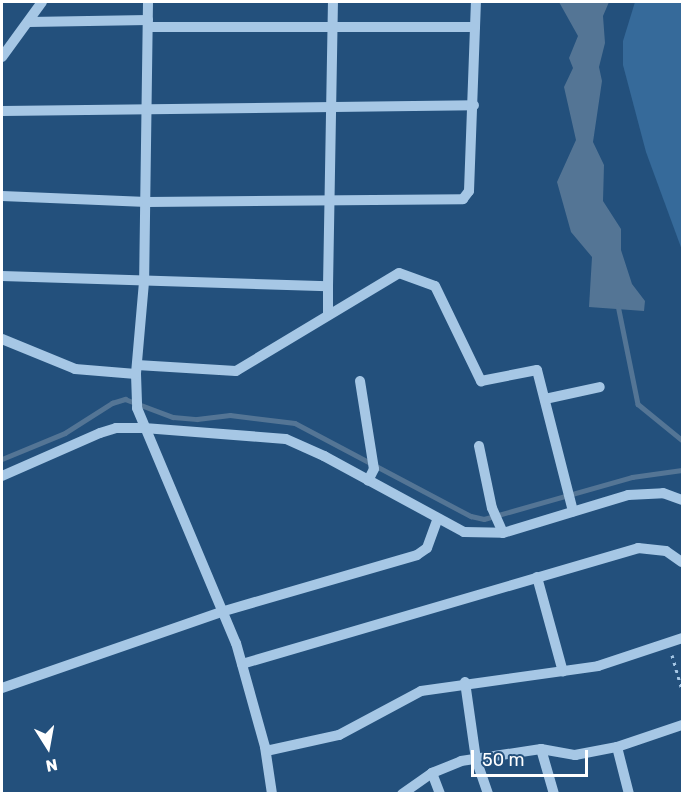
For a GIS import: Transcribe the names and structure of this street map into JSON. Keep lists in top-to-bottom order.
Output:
{
  "scale_bar": "50 m",
  "north": "bottom"
}
